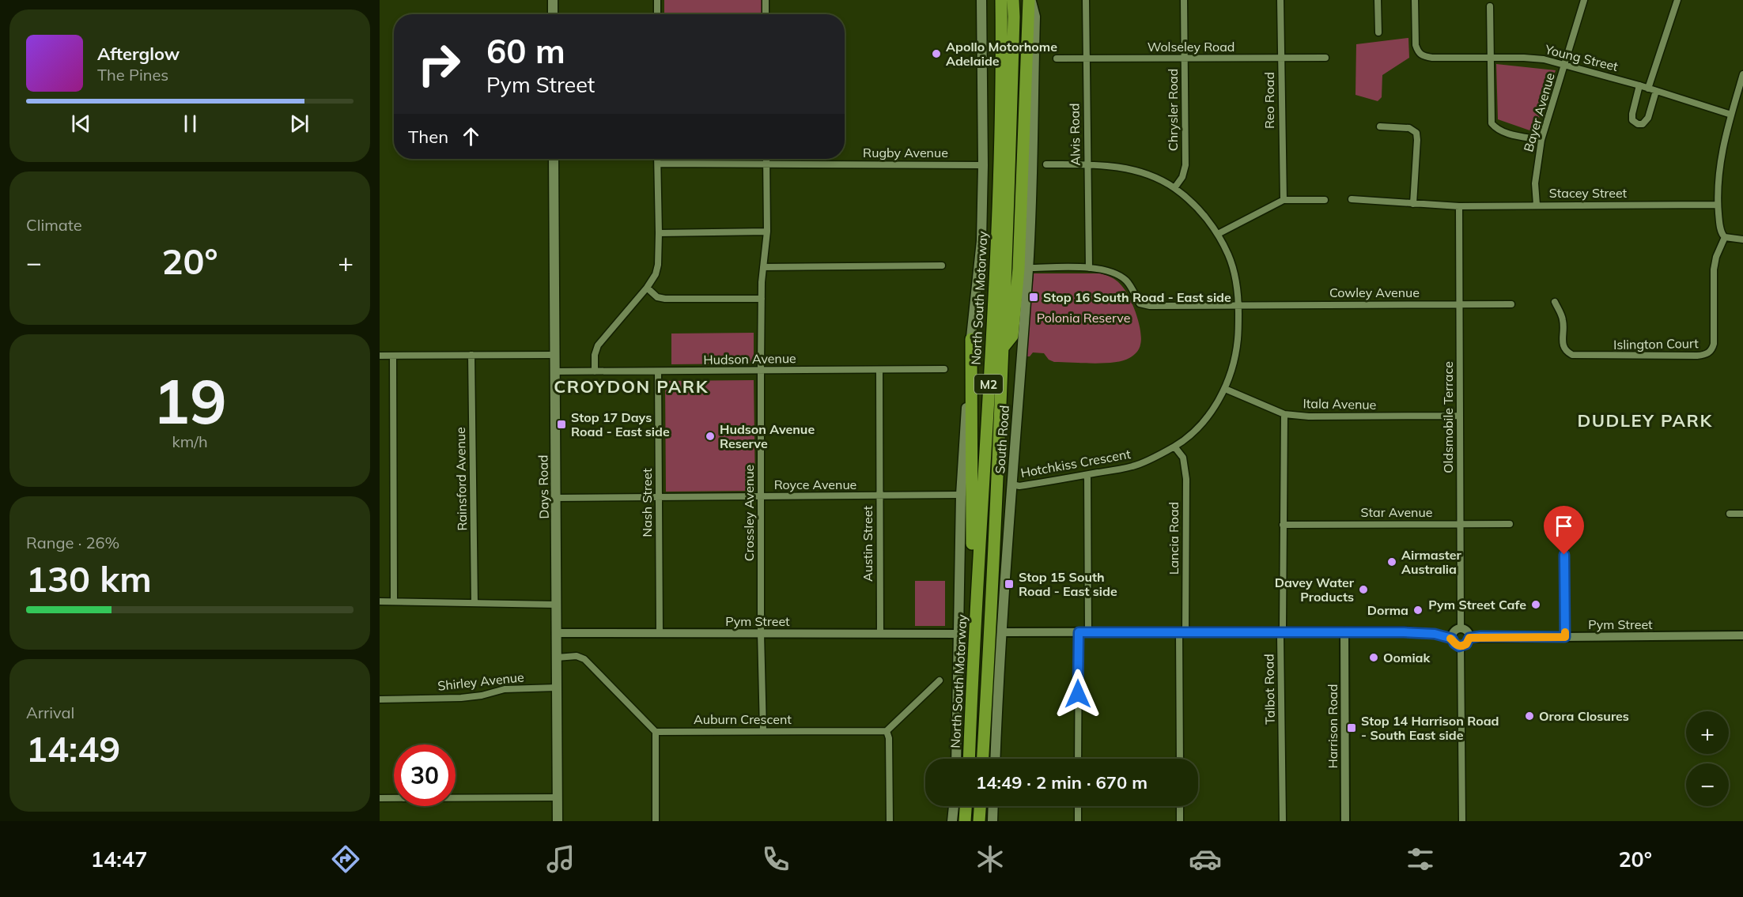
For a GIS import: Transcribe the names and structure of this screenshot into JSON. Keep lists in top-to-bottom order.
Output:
{
  "streets": {
    "highway": ["North South Motorway", "M2"],
    "main road": ["South Road", "Days Road"],
    "street": [
      "Wolseley Road",
      "Young Street",
      "Reo Road",
      "Chrysler Road",
      "Bayer Avenue",
      "Alvis Road",
      "Rugby Avenue",
      "Stacey Street",
      "Cowley Avenue",
      "Islington Court",
      "Hudson Avenue",
      "Itala Avenue",
      "Oldsmobile Terrace",
      "Hotchkiss Crescent",
      "Rainsford Avenue",
      "Royce Avenue",
      "Nash Street",
      "Star Avenue",
      "Crossley Avenue",
      "Lancia Road",
      "Austin Street",
      "Pym Street",
      "Shirley Avenue",
      "Talbot Road",
      "Auburn Crescent",
      "Harrison Road"
    ]
  },
  "crossings": [
    ["Wolseley Road", "Reo Road"],
    ["Wolseley Road", "Chrysler Road"],
    ["Wolseley Road", "Alvis Road"],
    ["Young Street", "Bayer Avenue"],
    ["Chrysler Road", "Hotchkiss Crescent"],
    ["Bayer Avenue", "Stacey Street"],
    ["Alvis Road", "Cowley Avenue"],
    ["Alvis Road", "Hotchkiss Crescent"],
    ["Rugby Avenue", "Crossley Avenue"],
    ["Stacey Street", "Oldsmobile Terrace"],
    ["Cowley Avenue", "Oldsmobile Terrace"],
    ["Cowley Avenue", "Hotchkiss Crescent"],
    ["Hudson Avenue", "Days Road"],
    ["Hudson Avenue", "Nash Street"],
    ["Hudson Avenue", "Crossley Avenue"],
    ["Hudson Avenue", "Austin Street"],
    ["Itala Avenue", "Oldsmobile Terrace"],
    ["Itala Avenue", "Hotchkiss Crescent"],
    ["Itala Avenue", "Talbot Road"],
    ["Oldsmobile Terrace", "Star Avenue"],
    ["Oldsmobile Terrace", "Pym Street"],
    ["South Road", "Hotchkiss Crescent"],
    ["Hotchkiss Crescent", "Lancia Road"],
    ["Royce Avenue", "Days Road"],
    ["Royce Avenue", "Nash Street"],
    ["Royce Avenue", "Crossley Avenue"],
    ["Royce Avenue", "Austin Street"],
    ["Days Road", "Pym Street"],
    ["Days Road", "Shirley Avenue"],
    ["Nash Street", "Pym Street"],
    ["Star Avenue", "Talbot Road"],
    ["Crossley Avenue", "Pym Street"],
    ["Crossley Avenue", "Auburn Crescent"],
    ["Austin Street", "Pym Street"]
  ],
  "districts": ["CROYDON PARK", "DUDLEY PARK"],
  "parks": ["Polonia Reserve"],
  "places": {
    "other": [
      "Apollo Motorhome Adelaide",
      "Hudson Avenue Reserve",
      "Airmaster Australia",
      "Davey Water Products",
      "Pym Street Cafe",
      "Dorma",
      "Oomiak",
      "Orora Closures"
    ],
    "transit": [
      "Stop 16 South Road - East side",
      "Stop 17 Days Road - East side",
      "Stop 15 South Road - East side",
      "Stop 14 Harrison Road - South East side"
    ]
  },
  "page": {
    "turn": ["60 m", "Pym Street"],
    "song": ["Afterglow", "The Pines"],
    "then": "Then",
    "tile": [
      "Climate",
      ["19", "km/h"],
      ["Range · 26%", "130 km"],
      ["Arrival", "14:49"]
    ],
    "heat": ["−", "20°", "+"],
    "map_buttons": ["+", "−"],
    "limit": "30",
    "trip": "14:49 · 2 min · 670 m",
    "tabs": ["14:47", "20°"]
  }
}
